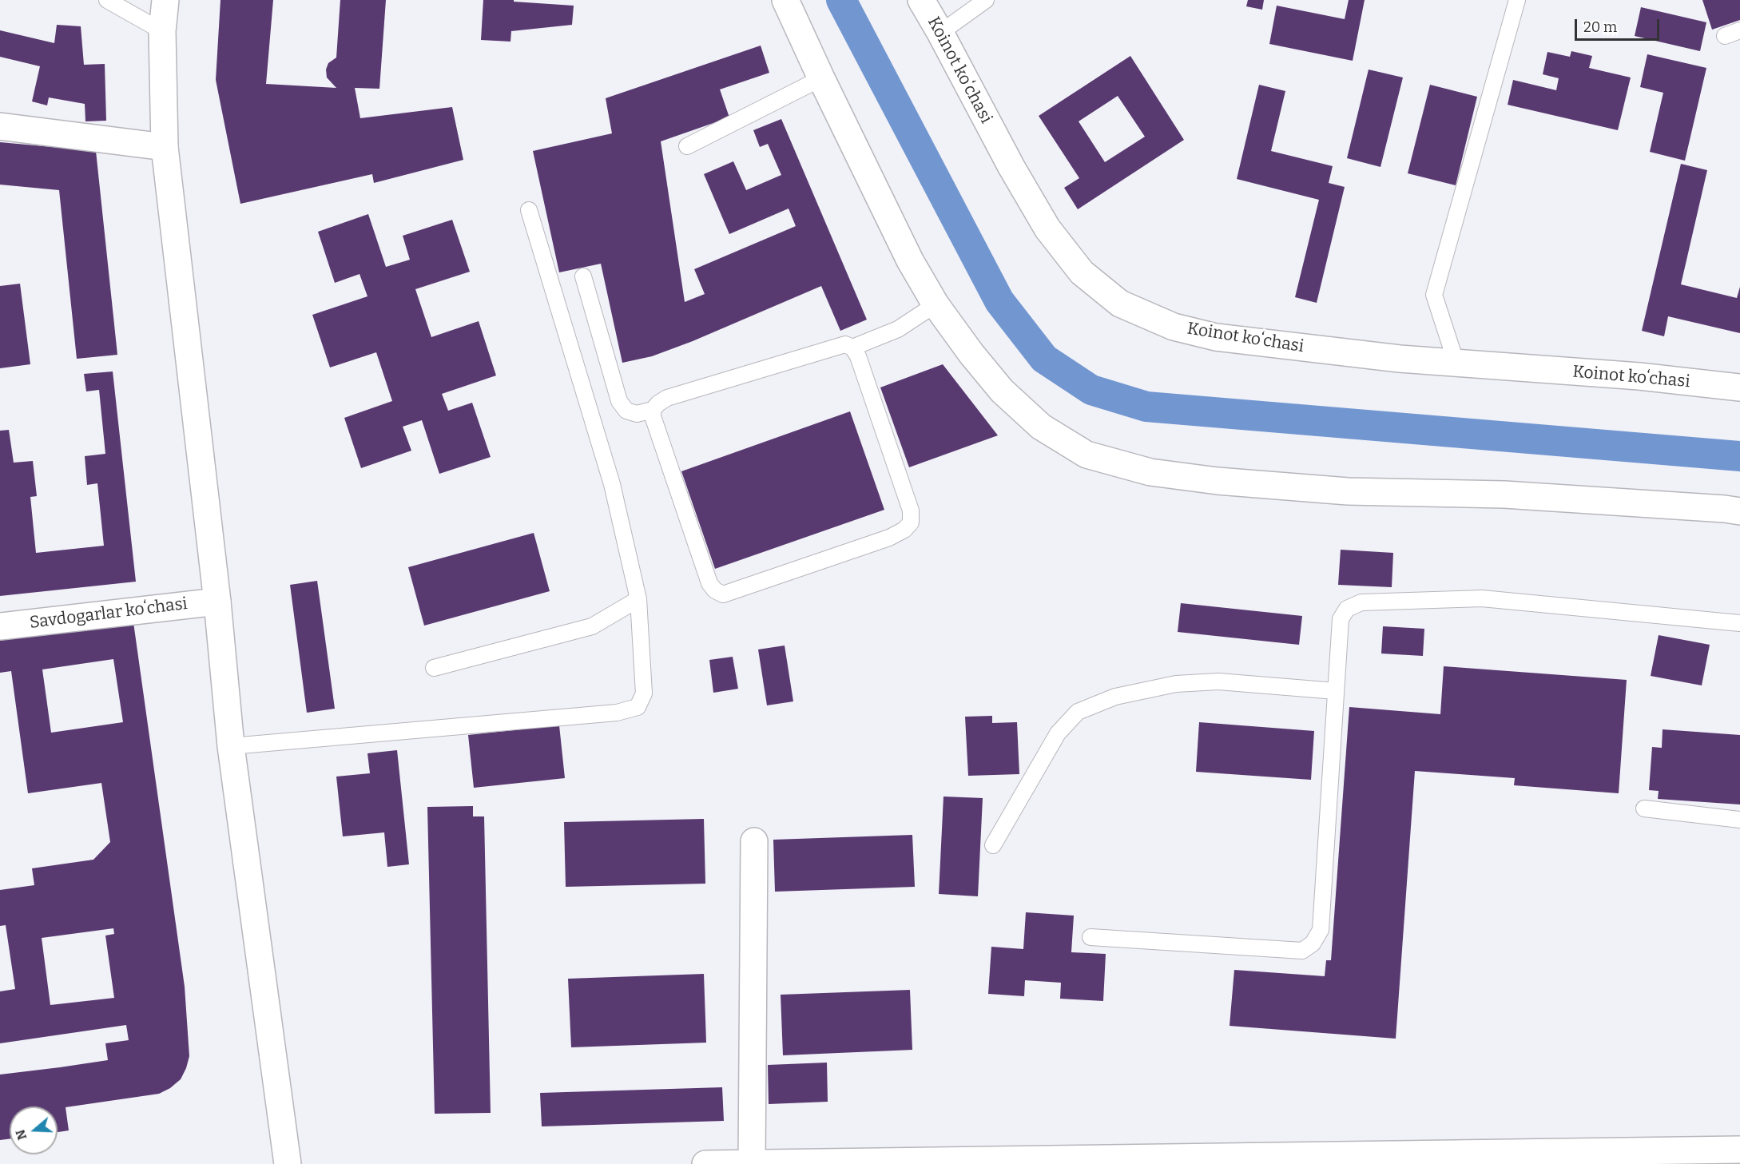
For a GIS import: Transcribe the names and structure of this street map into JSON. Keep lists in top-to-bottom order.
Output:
{
  "streets": {
    "street": ["Koinot koʻchasi", "Savdogarlar koʻchasi"]
  },
  "scale_bar": "20 m",
  "north": "left"
}
